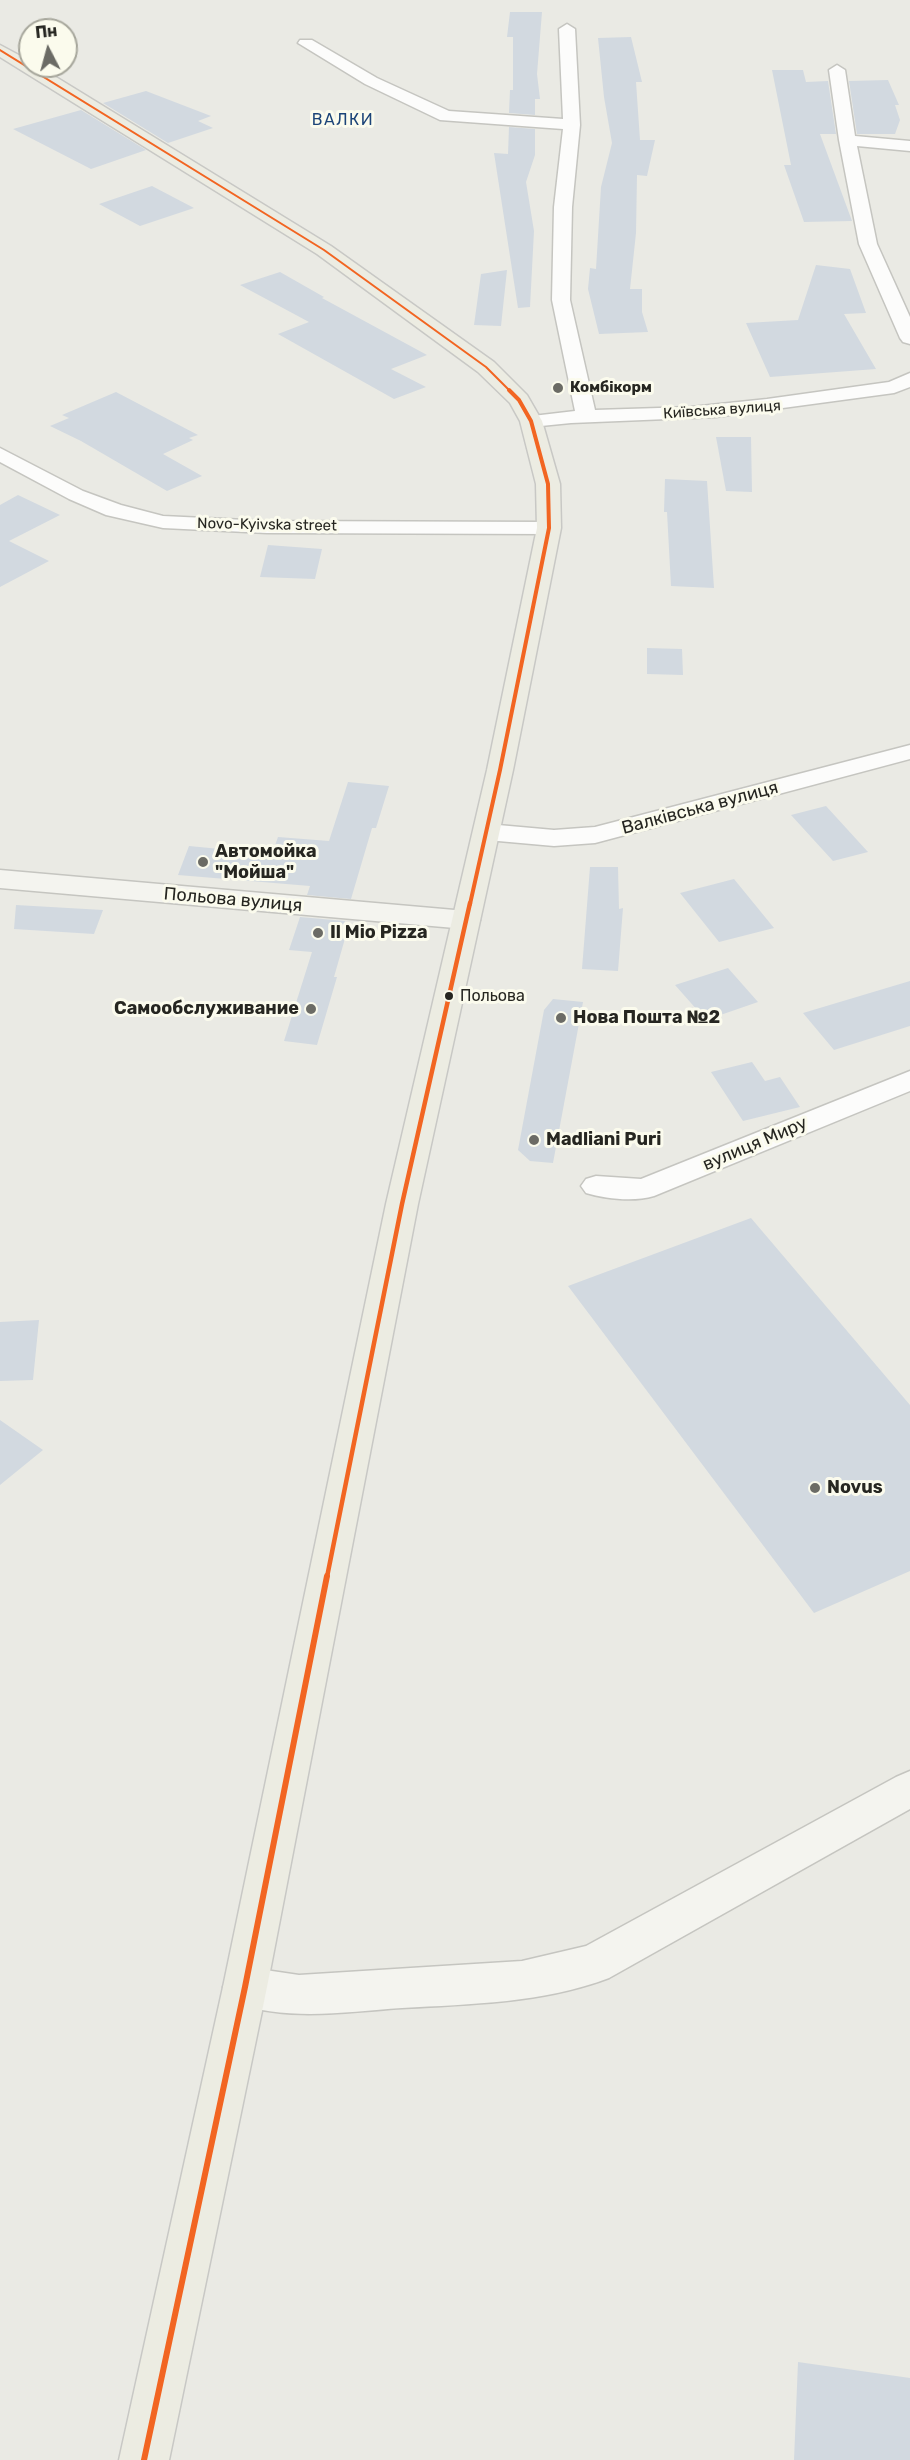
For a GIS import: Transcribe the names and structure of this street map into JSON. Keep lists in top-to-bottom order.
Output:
{
  "streets": {
    "street": [
      "Київська вулиця",
      "Novo-Kyivska street",
      "Валківська вулиця",
      "Польова вулиця",
      "вулиця Миру"
    ]
  },
  "districts": ["ВАЛКИ"],
  "places": [
    "Комбікорм",
    "Автомойка \"Мойша\"",
    "Il Mio Pizza",
    "Польова",
    "Самообслуживание",
    "Нова Пошта №2",
    "Madliani Puri",
    "Novus"
  ],
  "north": "top"
}
